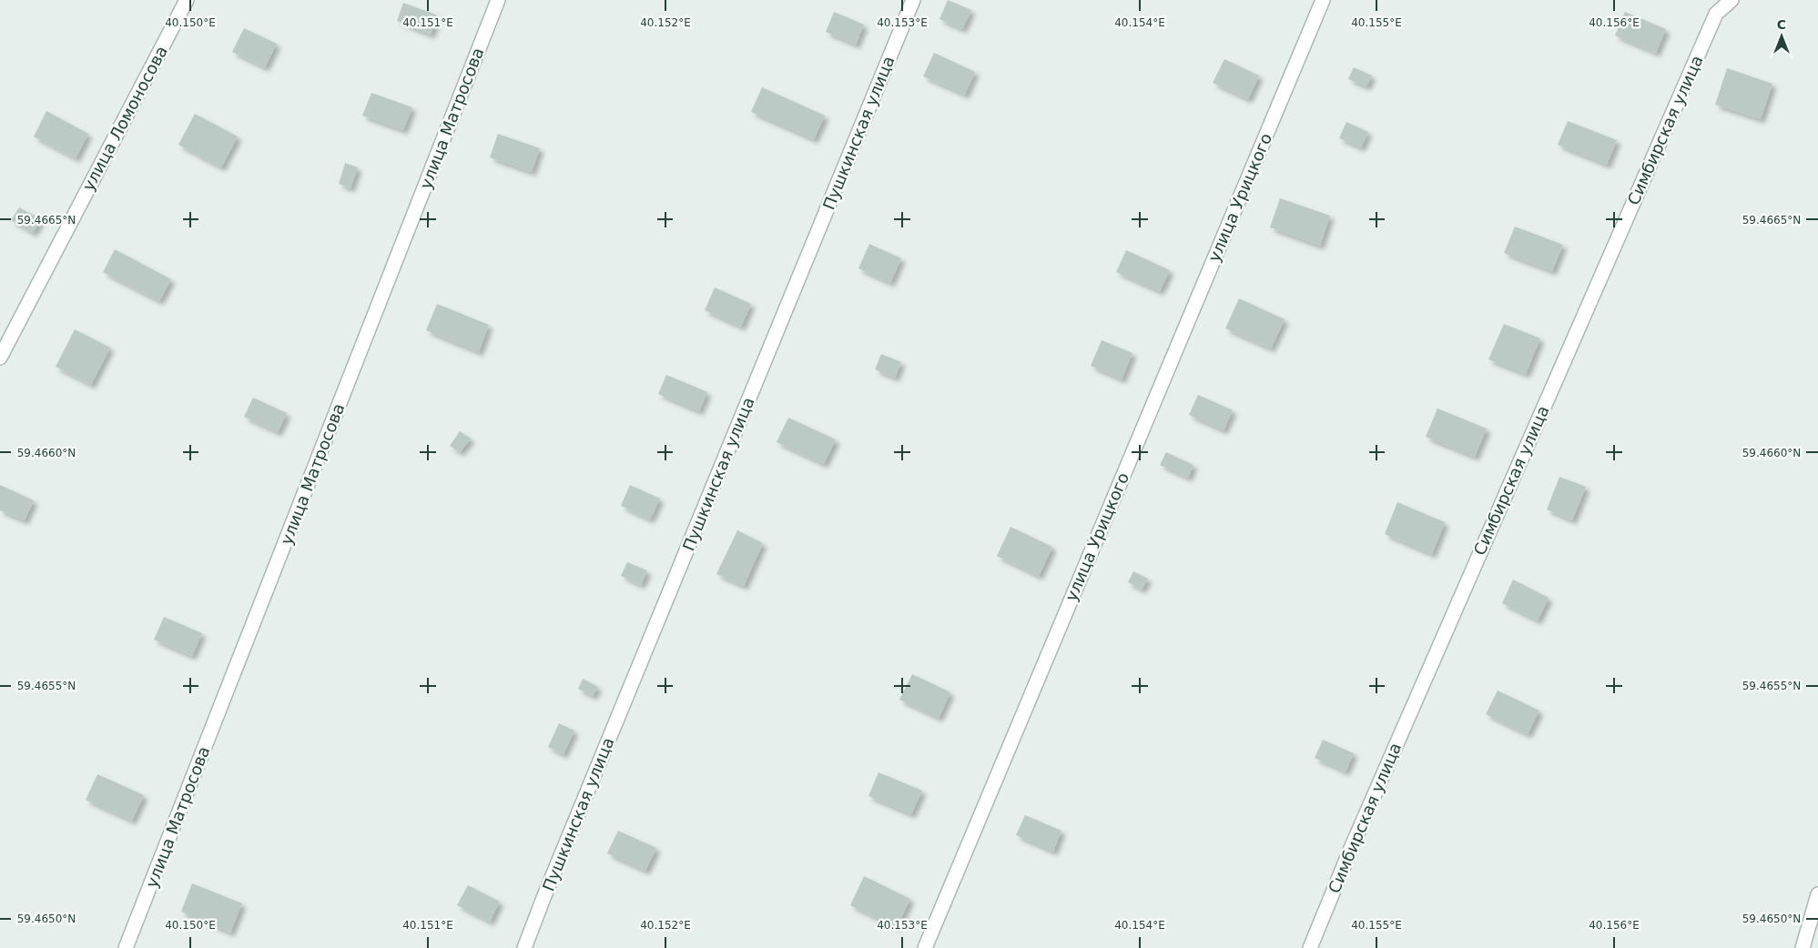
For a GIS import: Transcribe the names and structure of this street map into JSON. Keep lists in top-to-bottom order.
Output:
{
  "streets": {
    "street": [
      "улица Ломоносова",
      "улица Матросова",
      "Симбирская улица",
      "Пушкинская улица",
      "улица Урицкого"
    ]
  },
  "north": "top",
  "coordinates": [
    "40.150°E",
    "40.151°E",
    "40.152°E",
    "40.153°E",
    "40.154°E",
    "40.155°E",
    "40.156°E",
    "59.4665°N",
    "59.4660°N",
    "59.4655°N",
    "59.4650°N"
  ]
}
